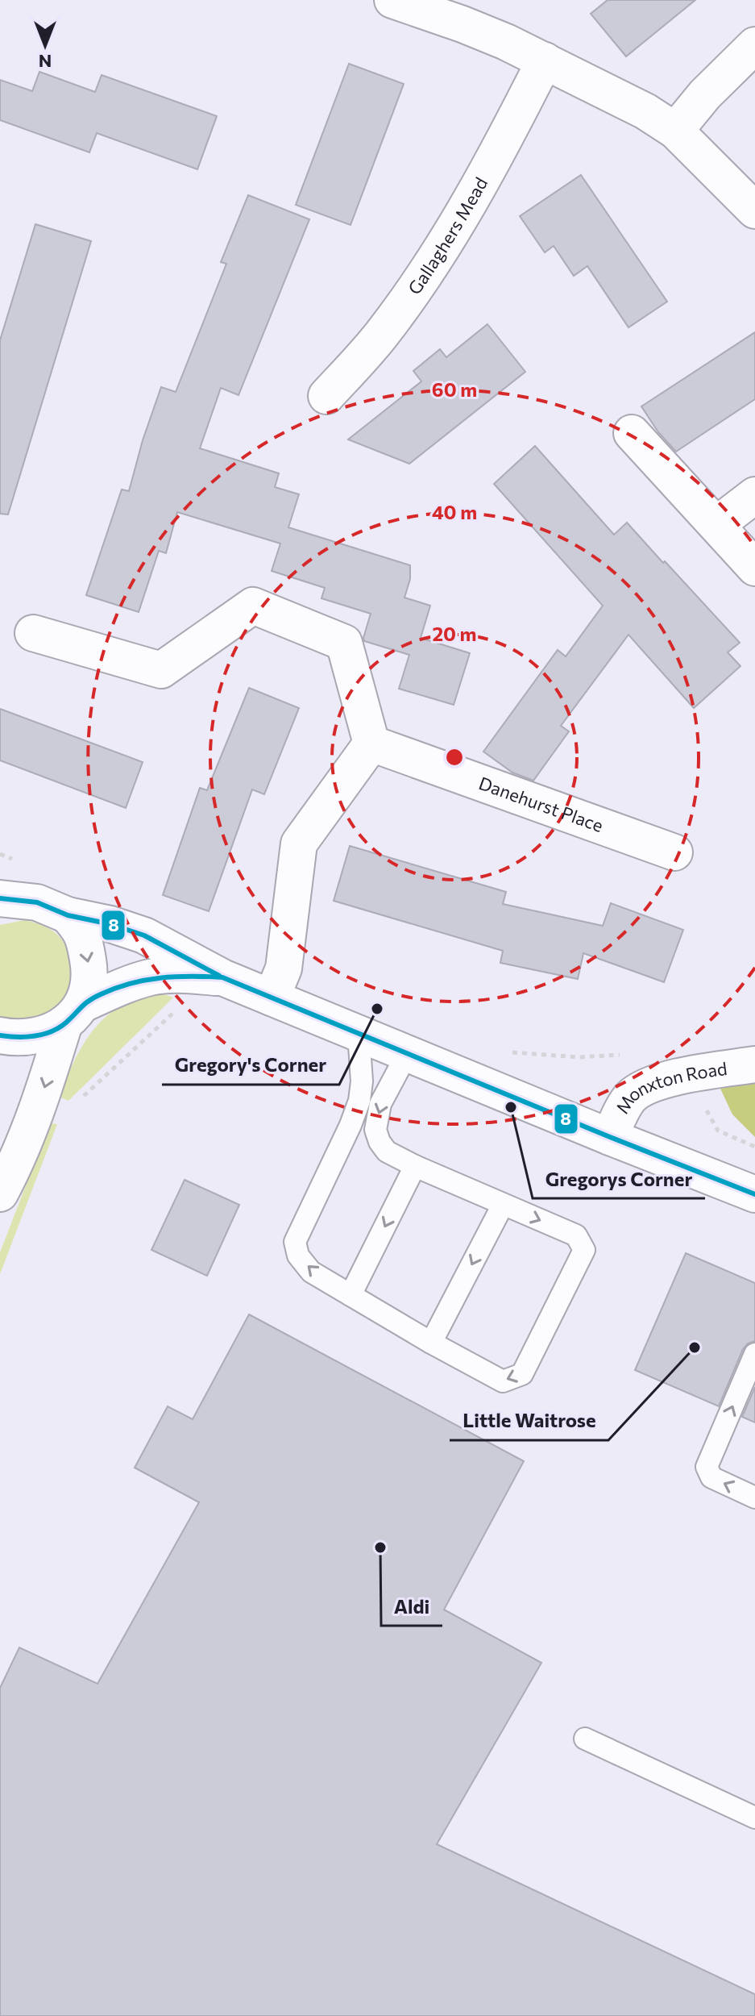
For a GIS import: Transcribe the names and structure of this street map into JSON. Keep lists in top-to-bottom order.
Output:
{
  "streets": {
    "street": ["Gallaghers Mead", "Danehurst Place", "Monxton Road"]
  },
  "places": [
    "Gregory's Corner",
    "Gregorys Corner",
    "Little Waitrose",
    "Aldi"
  ],
  "lines": ["transit line 8"],
  "north": "bottom",
  "rings": ["60 m", "40 m", "20 m"]
}
